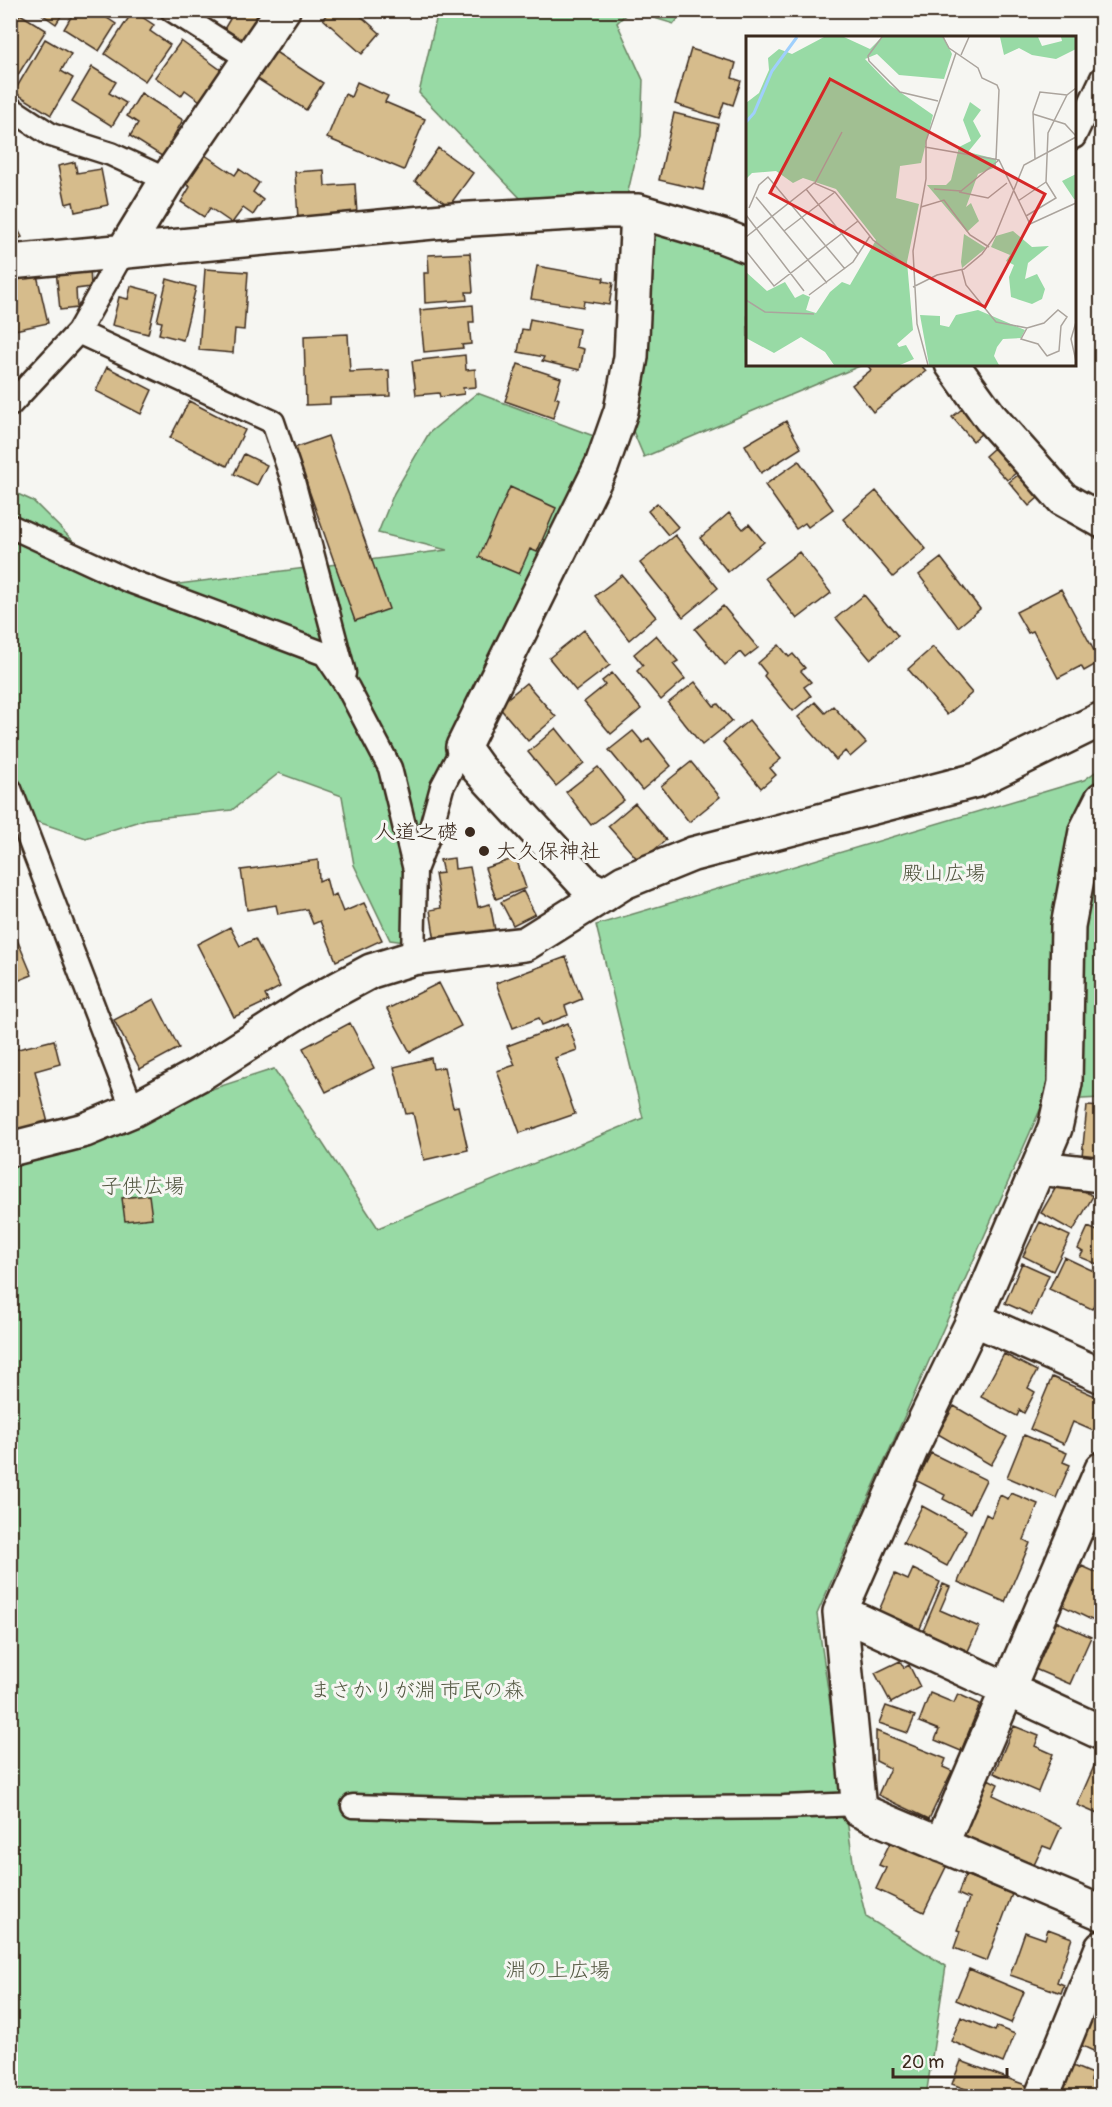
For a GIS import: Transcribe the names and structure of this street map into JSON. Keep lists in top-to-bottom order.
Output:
{
  "parks": [
    "殿山広場",
    "子供広場",
    "まさかりが淵 市民の森",
    "淵の上広場"
  ],
  "places": ["人道之礎", "大久保神社"],
  "scale_bar": "20 m"
}
